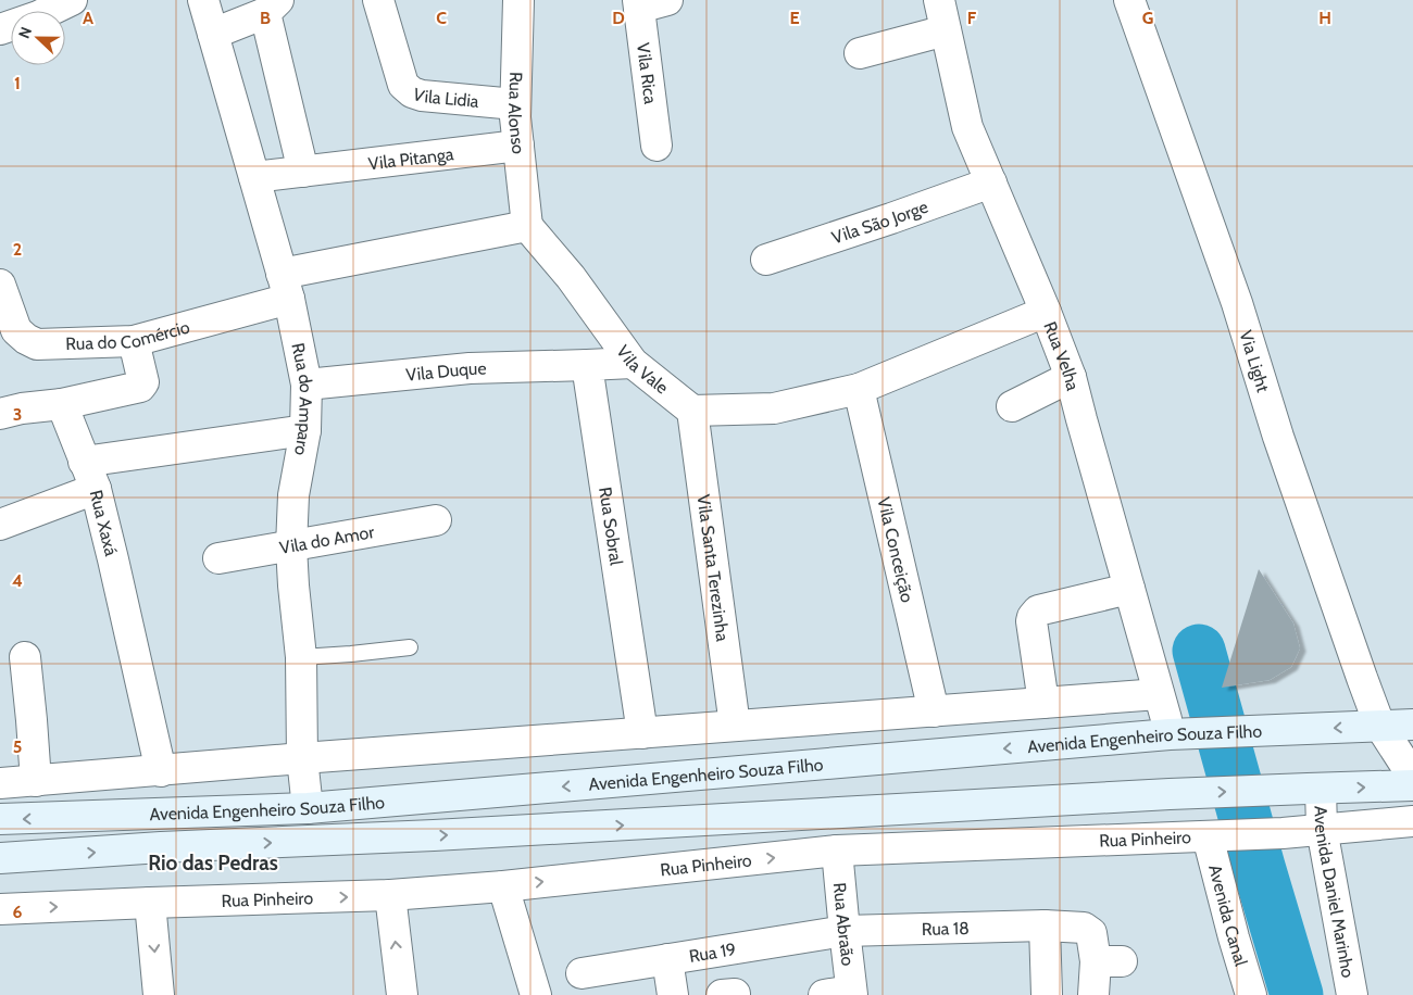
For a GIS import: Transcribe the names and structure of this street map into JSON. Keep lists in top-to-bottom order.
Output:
{
  "streets": {
    "main road": ["Avenida Engenheiro Souza Filho"],
    "street": [
      "Vila Rica",
      "Vila Lidia",
      "Rua Alonso",
      "Vila Pitanga",
      "Vila São Jorge",
      "Rua do Comércio",
      "Rua Velha",
      "Via Light",
      "Vila Vale",
      "Vila Duque",
      "Rua do Amparo",
      "Rua Xaxá",
      "Rua Sobral",
      "Vila do Amor",
      "Vila Conceição",
      "Vila Santa Terezinha",
      "Rua Pinheiro",
      "Avenida Daniel Marinho",
      "Avenida Canal",
      "Rua Abraão",
      "Rua 18",
      "Rua 19"
    ]
  },
  "crossings": [
    ["Vila Lidia", "Rua Alonso"],
    ["Rua Alonso", "Vila Pitanga"],
    ["Rua Alonso", "Vila Vale"],
    ["Vila Pitanga", "Rua do Amparo"],
    ["Vila São Jorge", "Rua Velha"],
    ["Rua do Comércio", "Rua do Amparo"],
    ["Rua Velha", "Avenida Engenheiro Souza Filho"],
    ["Via Light", "Avenida Engenheiro Souza Filho"],
    ["Vila Vale", "Vila Santa Terezinha"],
    ["Vila Duque", "Rua do Amparo"],
    ["Vila Duque", "Rua Sobral"],
    ["Rua do Amparo", "Vila do Amor"],
    ["Rua do Amparo", "Avenida Engenheiro Souza Filho"],
    ["Avenida Engenheiro Souza Filho", "Avenida Daniel Marinho"],
    ["Rua Pinheiro", "Avenida Daniel Marinho"],
    ["Rua Pinheiro", "Avenida Canal"],
    ["Rua Pinheiro", "Rua Abraão"],
    ["Rua Abraão", "Rua 18"],
    ["Rua Abraão", "Rua 19"],
    ["Rua 18", "Rua 19"]
  ],
  "districts": ["Rio das Pedras"],
  "north": "left",
  "grid": {
    "columns": [
      "A",
      "B",
      "C",
      "D",
      "E",
      "F",
      "G",
      "H"
    ],
    "rows": [
      "1",
      "2",
      "3",
      "4",
      "5",
      "6"
    ]
  }
}
